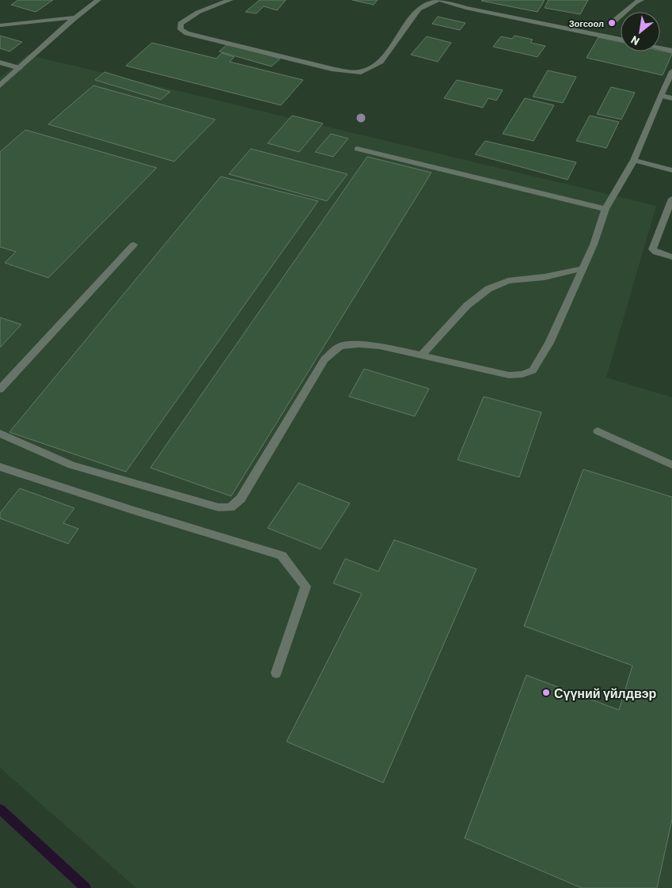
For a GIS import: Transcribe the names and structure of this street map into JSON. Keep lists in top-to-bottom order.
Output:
{
  "places": ["Зогсоол", "Сүүний үйлдвэр"],
  "north": "bottom left"
}
